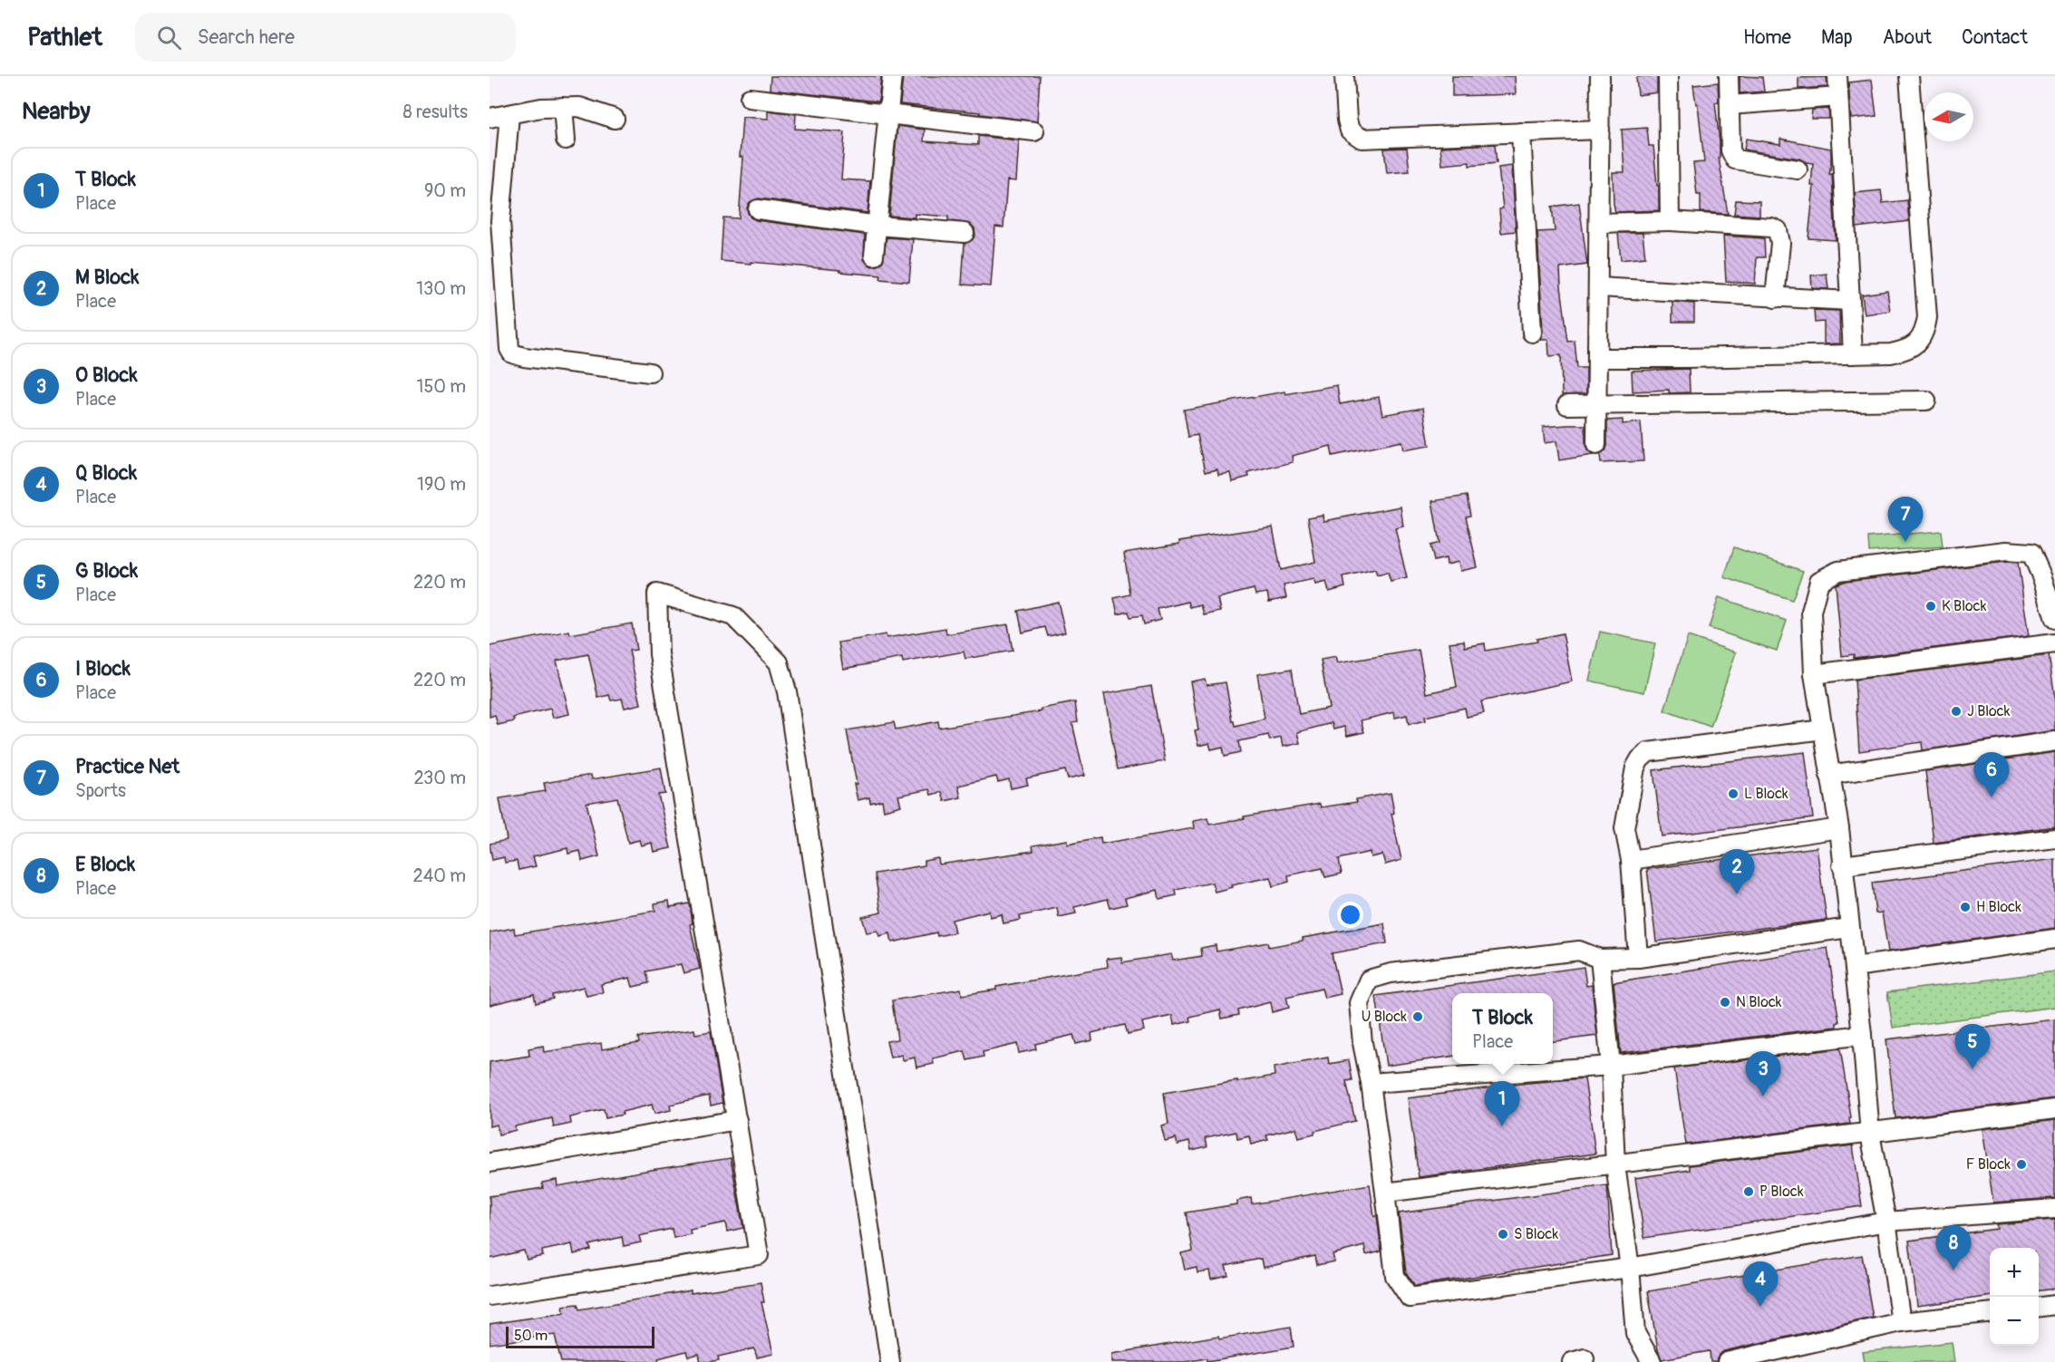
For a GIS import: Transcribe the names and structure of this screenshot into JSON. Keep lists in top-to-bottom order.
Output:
{
  "places": [
    "K Block",
    "J Block",
    "L Block",
    "H Block",
    "N Block",
    "U Block",
    "F Block",
    "P Block",
    "S Block"
  ],
  "scale_bar": "50 m",
  "north": "left",
  "page": {
    "header": "Pathlet",
    "search": "Search here",
    "nav": [
      "Home",
      "Map",
      "About",
      "Contact"
    ],
    "heading": ["Nearby", "8 results"],
    "list": [
      {
        "mark": "1",
        "name": "T Block",
        "note": "Place",
        "value": "90 m"
      },
      {
        "mark": "2",
        "name": "M Block",
        "note": "Place",
        "value": "130 m"
      },
      {
        "mark": "3",
        "name": "O Block",
        "note": "Place",
        "value": "150 m"
      },
      {
        "mark": "4",
        "name": "Q Block",
        "note": "Place",
        "value": "190 m"
      },
      {
        "mark": "5",
        "name": "G Block",
        "note": "Place",
        "value": "220 m"
      },
      {
        "mark": "6",
        "name": "I Block",
        "note": "Place",
        "value": "220 m"
      },
      {
        "mark": "7",
        "name": "Practice Net",
        "note": "Sports",
        "value": "230 m"
      },
      {
        "mark": "8",
        "name": "E Block",
        "note": "Place",
        "value": "240 m"
      }
    ],
    "pins": [
      "7",
      "6",
      "2",
      "5",
      "3",
      "1",
      "8",
      "4"
    ],
    "popup": ["T Block", "Place"],
    "map_buttons": ["+", "−"],
    "scale": "50 m"
  }
}
